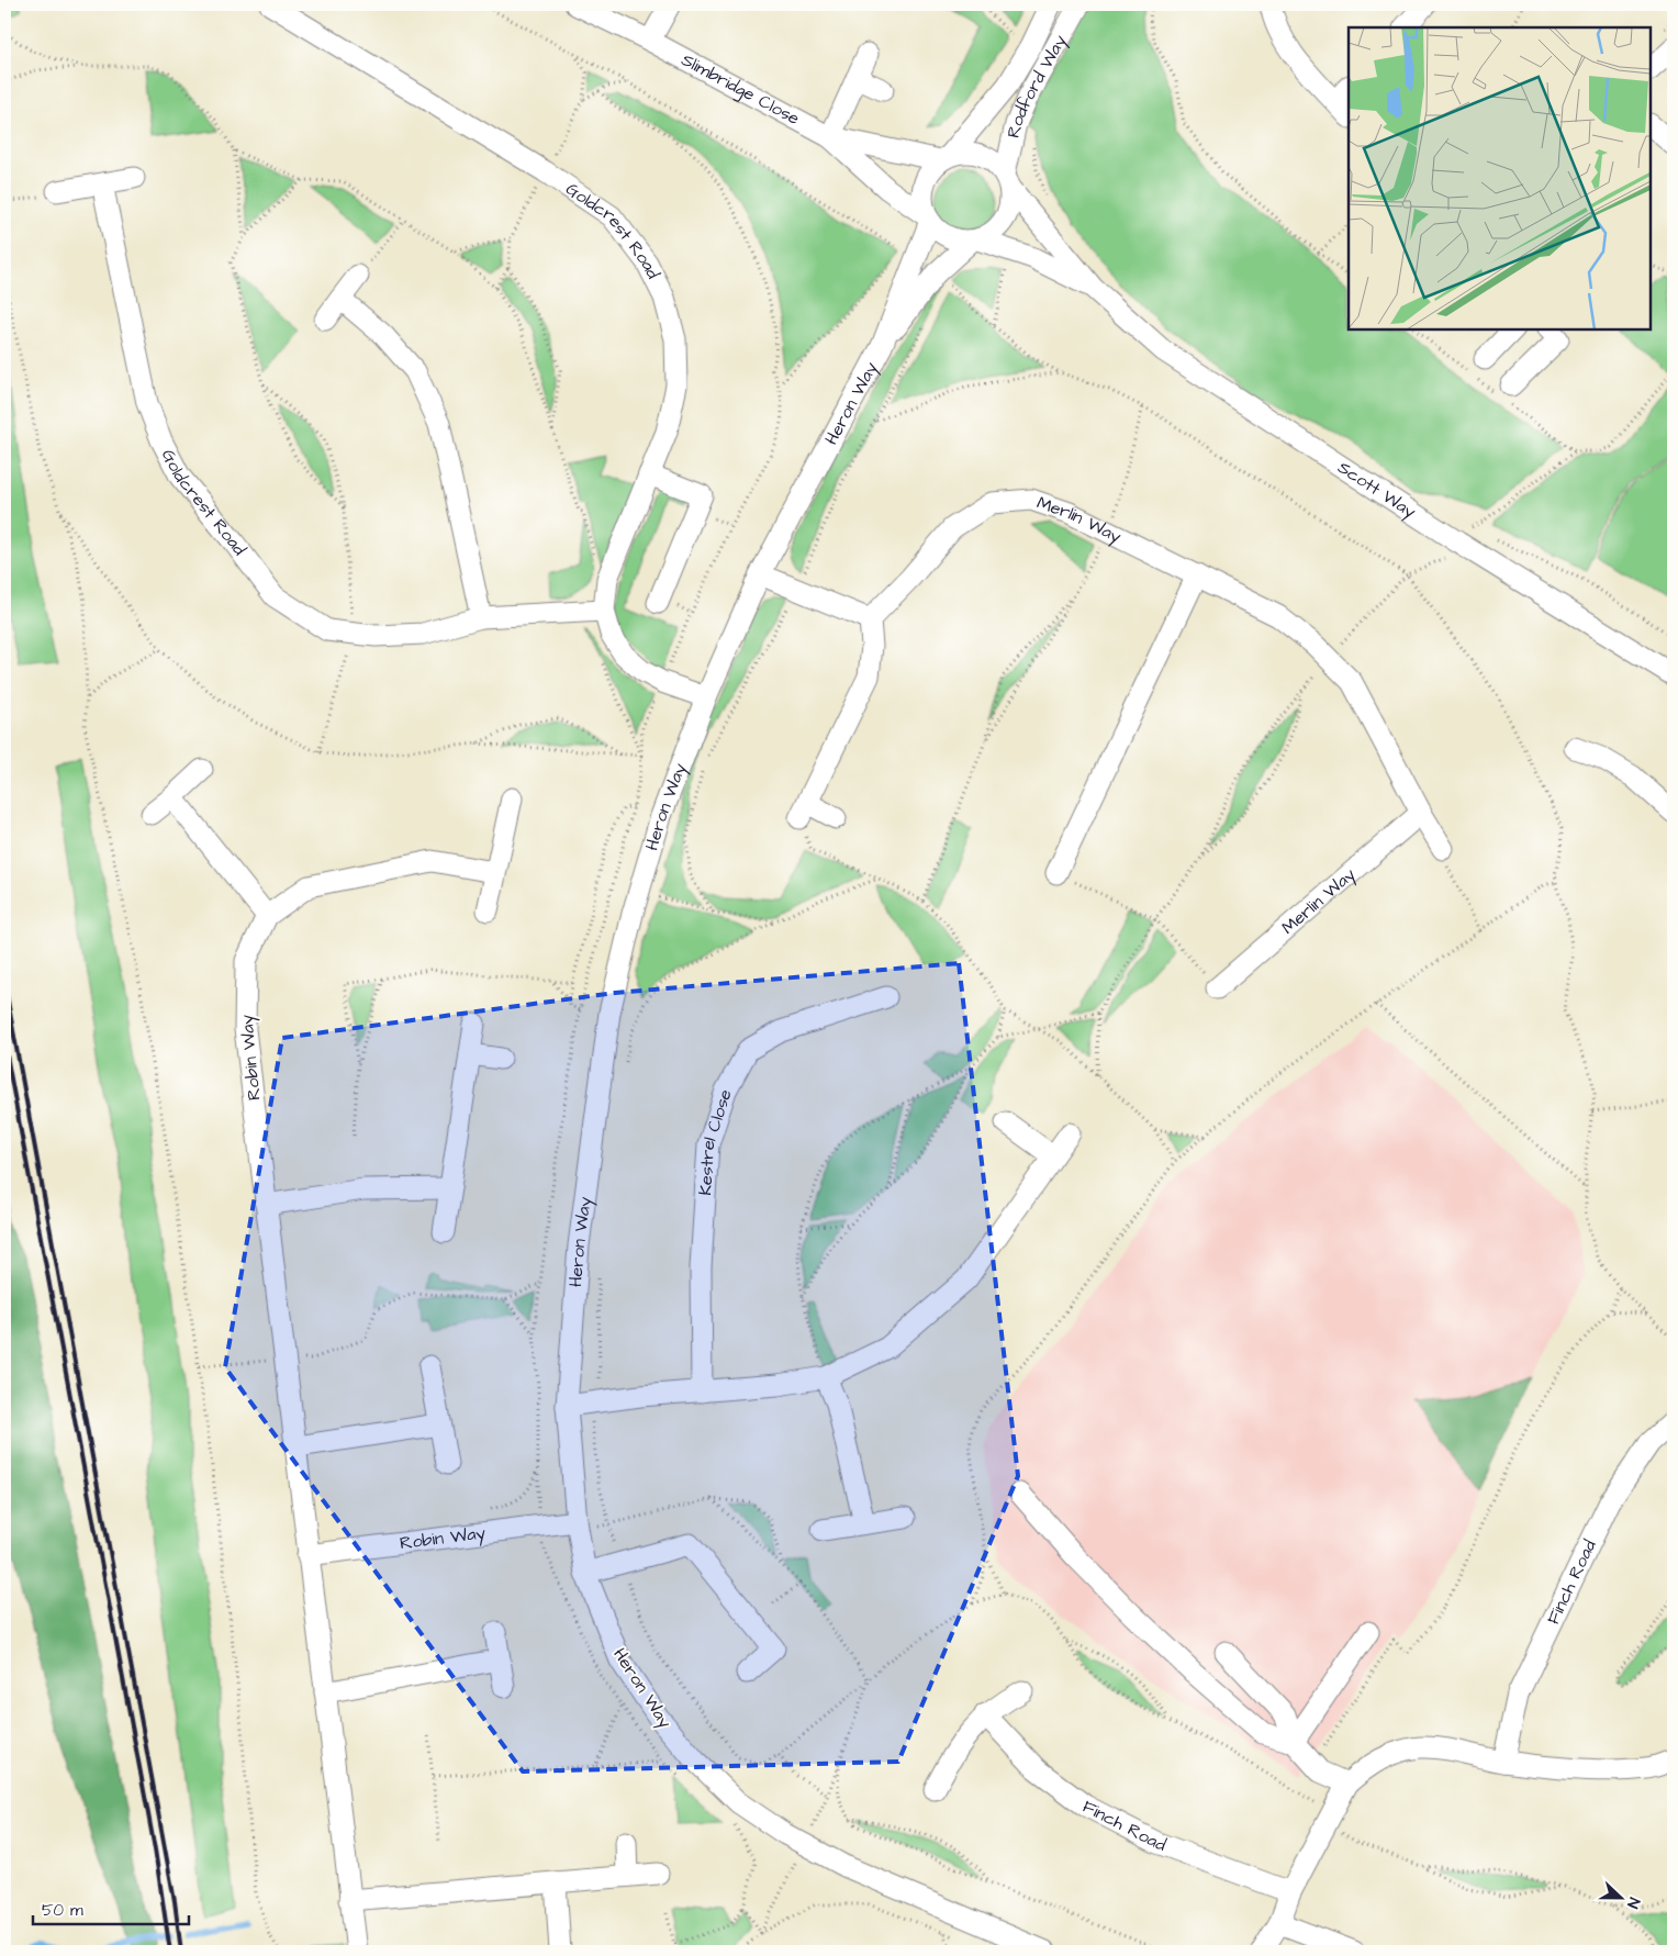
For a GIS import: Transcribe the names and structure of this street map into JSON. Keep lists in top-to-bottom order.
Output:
{
  "streets": {
    "street": [
      "Rodford Way",
      "Slimbridge Close",
      "Goldcrest Road",
      "Heron Way",
      "Scott Way",
      "Merlin Way",
      "Robin Way",
      "Kestrel Close",
      "Finch Road"
    ]
  },
  "crossings": [
    ["Rodford Way", "Slimbridge Close"],
    ["Rodford Way", "Heron Way"],
    ["Rodford Way", "Scott Way"],
    ["Slimbridge Close", "Heron Way"],
    ["Slimbridge Close", "Scott Way"],
    ["Goldcrest Road", "Heron Way"],
    ["Heron Way", "Scott Way"],
    ["Heron Way", "Robin Way"]
  ],
  "scale_bar": "50 m",
  "north": "right"
}
